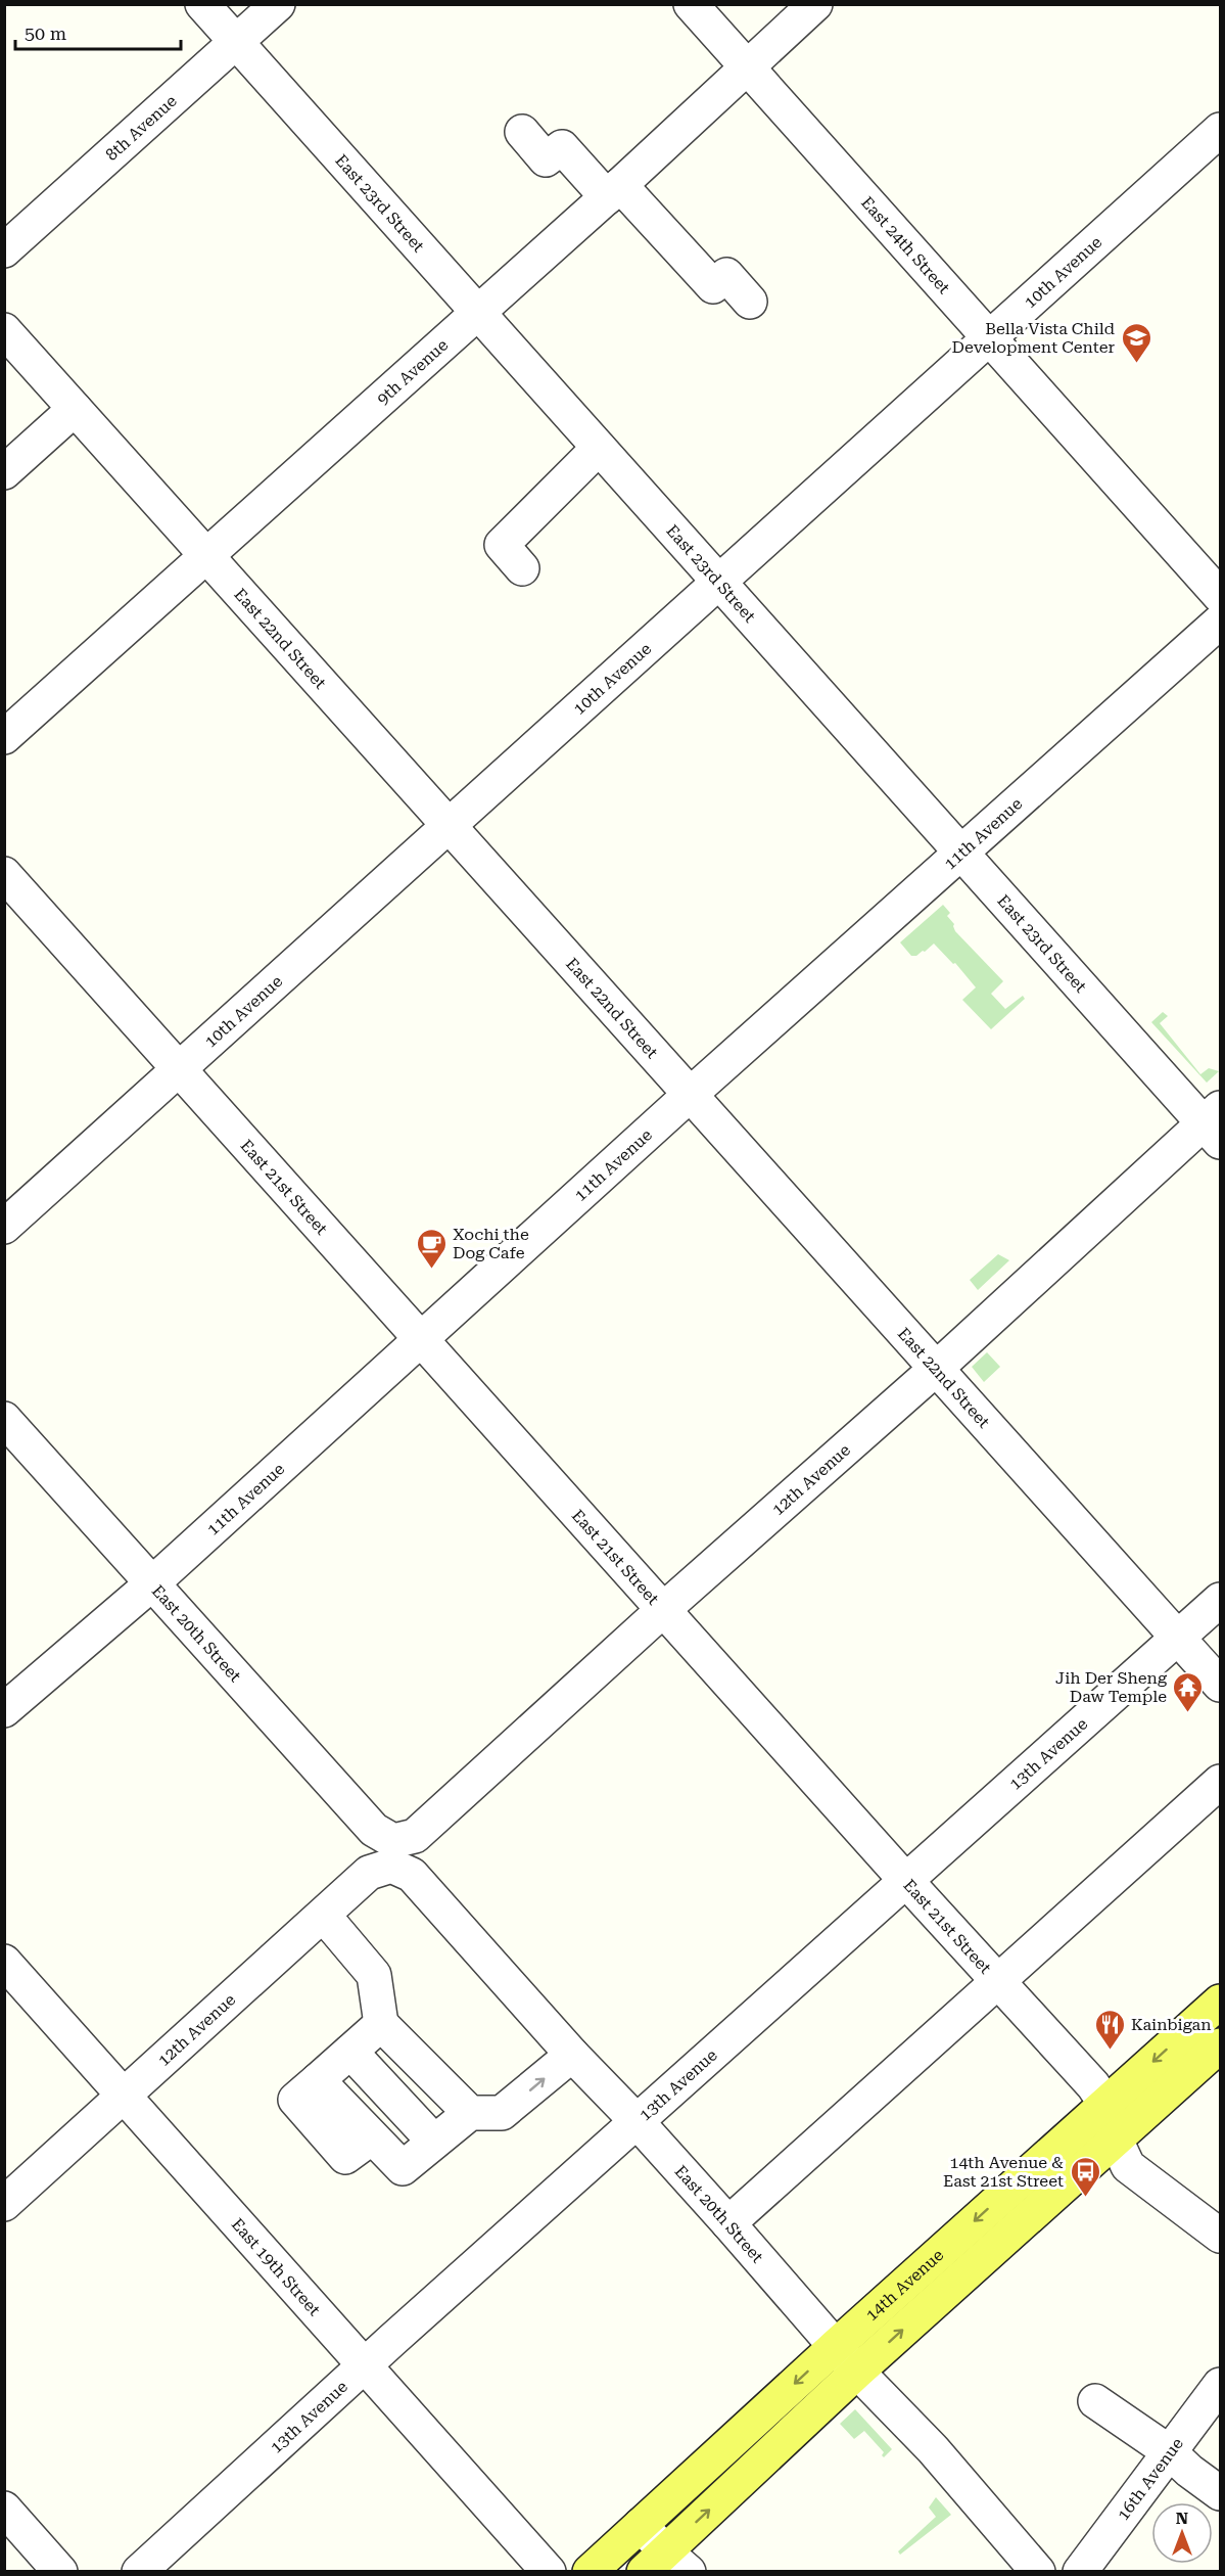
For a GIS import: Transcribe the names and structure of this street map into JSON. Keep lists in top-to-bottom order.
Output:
{
  "streets": {
    "main road": ["14th Avenue"],
    "street": [
      "8th Avenue",
      "East 23rd Street",
      "East 24th Street",
      "10th Avenue",
      "9th Avenue",
      "East 22nd Street",
      "11th Avenue",
      "East 21st Street",
      "12th Avenue",
      "East 20th Street",
      "13th Avenue",
      "East 19th Street",
      "16th Avenue"
    ]
  },
  "crossings": [
    ["8th Avenue", "East 23rd Street"],
    ["East 23rd Street", "10th Avenue"],
    ["East 23rd Street", "9th Avenue"],
    ["East 23rd Street", "11th Avenue"],
    ["East 23rd Street", "12th Avenue"],
    ["East 24th Street", "10th Avenue"],
    ["East 24th Street", "9th Avenue"],
    ["10th Avenue", "East 22nd Street"],
    ["10th Avenue", "East 21st Street"],
    ["9th Avenue", "East 22nd Street"],
    ["East 22nd Street", "11th Avenue"],
    ["East 22nd Street", "12th Avenue"],
    ["East 22nd Street", "13th Avenue"],
    ["11th Avenue", "East 21st Street"],
    ["11th Avenue", "East 20th Street"],
    ["East 21st Street", "12th Avenue"],
    ["East 21st Street", "13th Avenue"],
    ["East 21st Street", "14th Avenue"],
    ["12th Avenue", "East 20th Street"],
    ["12th Avenue", "East 19th Street"],
    ["East 20th Street", "13th Avenue"],
    ["East 20th Street", "14th Avenue"],
    ["13th Avenue", "East 19th Street"]
  ],
  "places": {
    "school or university": ["Bella Vista Child Development Center"],
    "cafe": ["Xochi the Dog Cafe"],
    "temple": ["Jih Der Sheng Daw Temple"],
    "restaurant": ["Kainbigan"],
    "bus stop": ["14th Avenue & East 21st Street"]
  },
  "scale_bar": "50 m",
  "north": "top"
}
